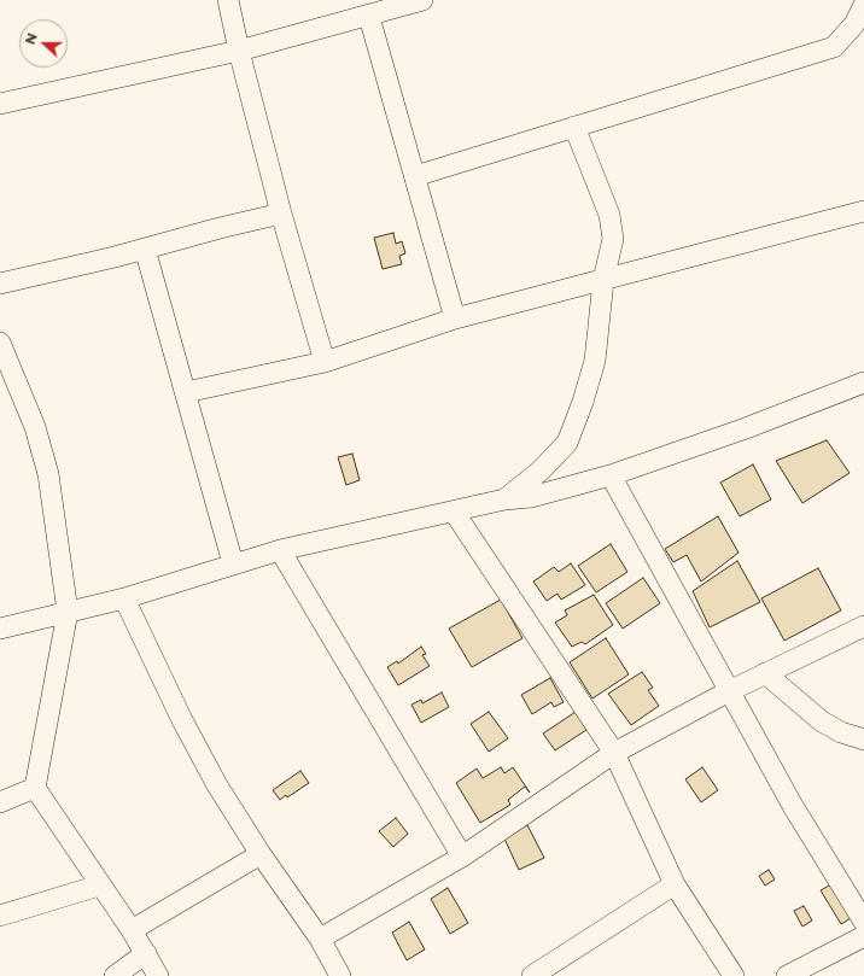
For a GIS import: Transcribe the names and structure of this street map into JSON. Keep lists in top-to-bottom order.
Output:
{
  "north": "left"
}
